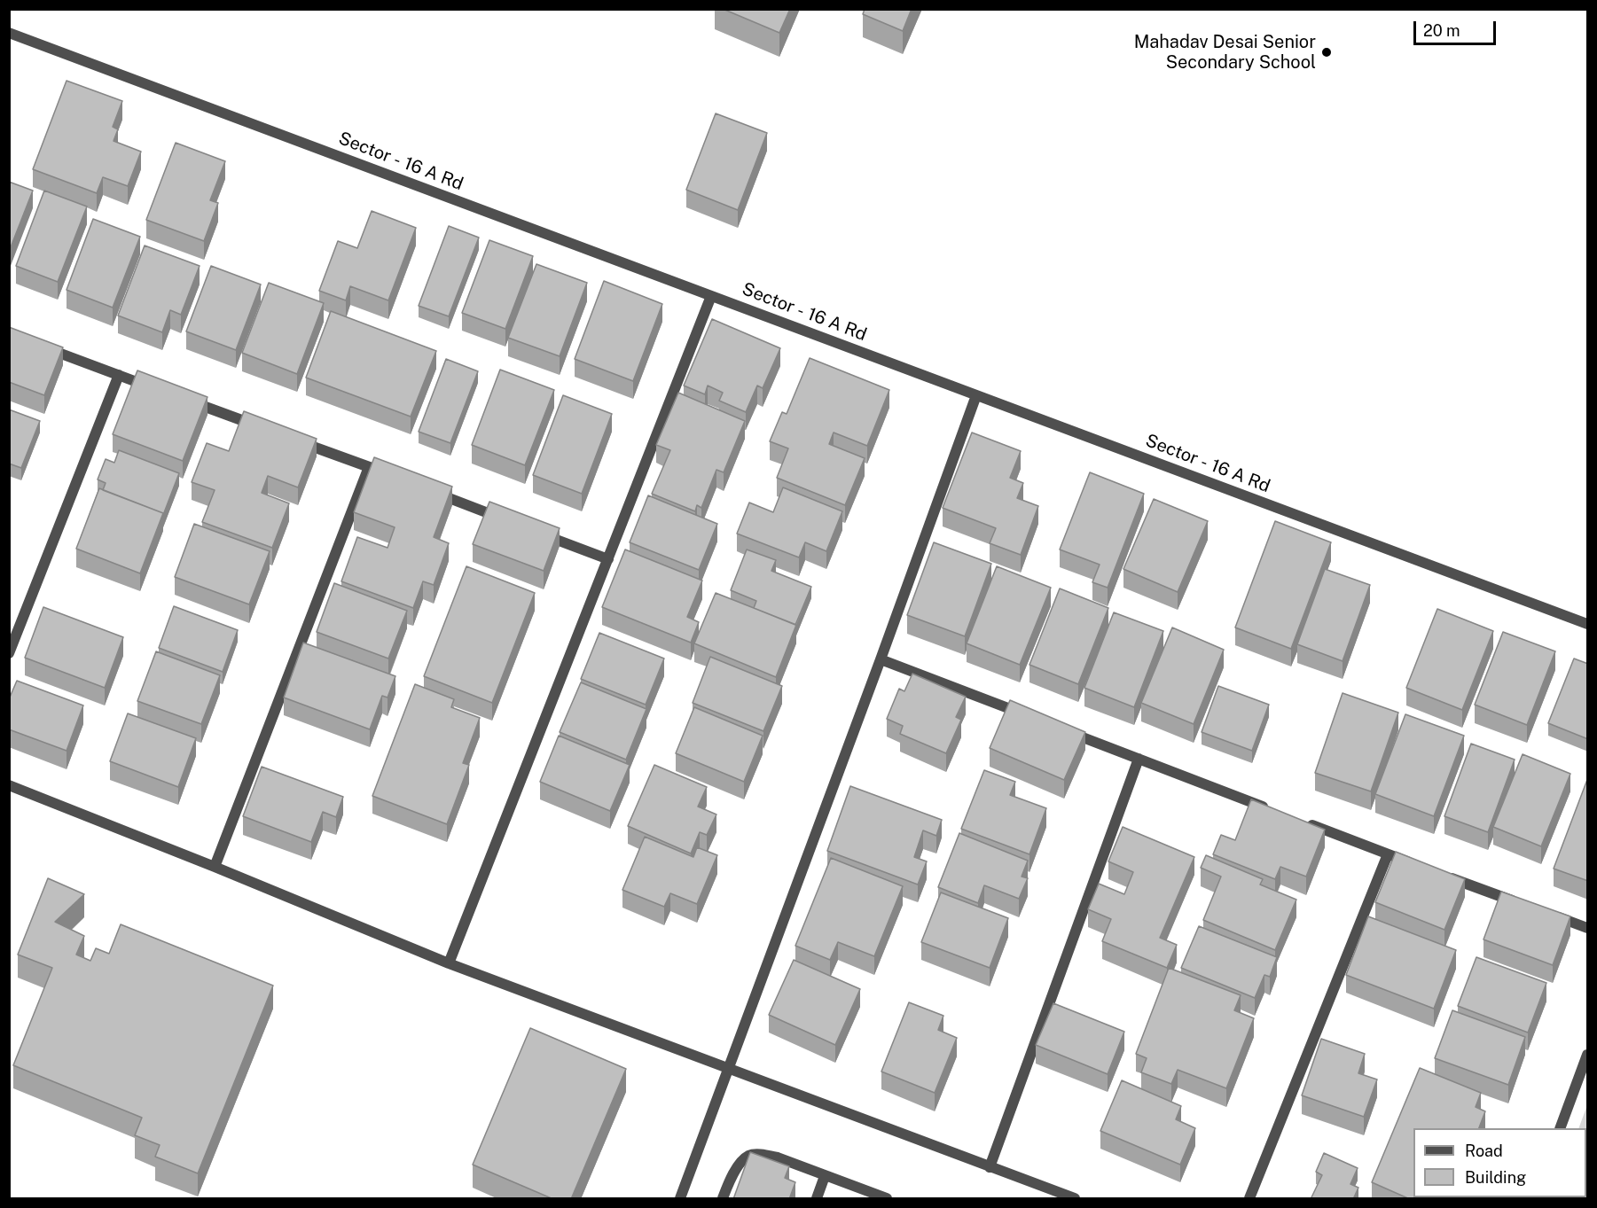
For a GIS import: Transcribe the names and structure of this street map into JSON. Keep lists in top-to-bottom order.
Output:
{
  "streets": {
    "street": ["Sector - 16 A Rd"]
  },
  "places": ["Mahadav Desai Senior Secondary School"],
  "legend": ["Road", "Building"],
  "scale_bar": "20 m"
}
